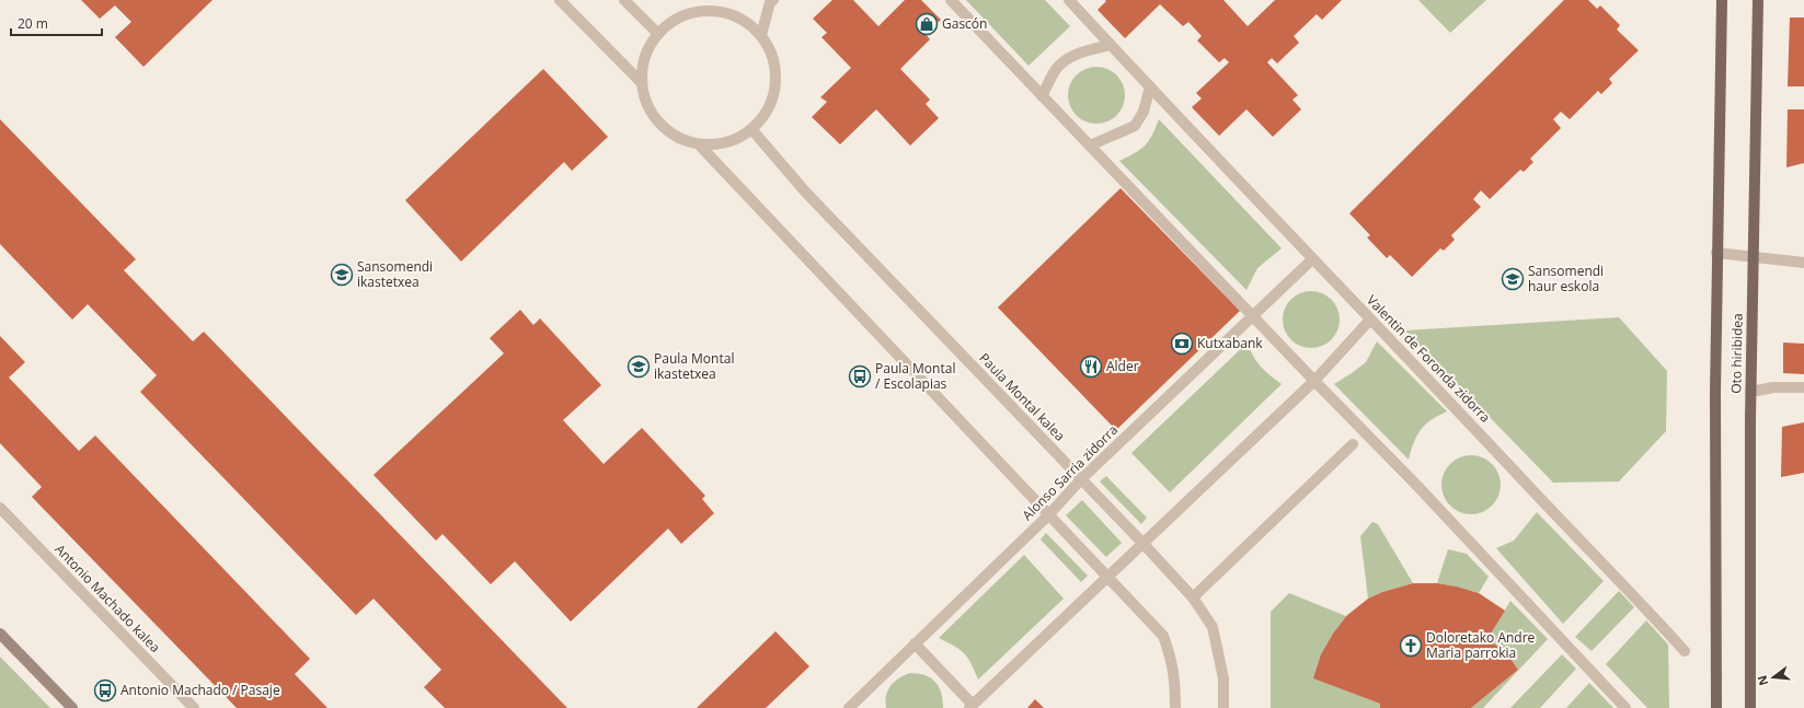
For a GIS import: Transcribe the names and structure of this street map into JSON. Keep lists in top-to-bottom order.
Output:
{
  "streets": {
    "main road": ["Oto hiribidea"],
    "street": [
      "Valentin de Foronda zidorra",
      "Paula Montal kalea",
      "Alonso Sarria zidorra",
      "Antonio Machado kalea"
    ]
  },
  "crossings": [
    ["Valentin de Foronda zidorra", "Alonso Sarria zidorra"],
    ["Paula Montal kalea", "Alonso Sarria zidorra"]
  ],
  "places": {
    "shop": ["Gascón"],
    "school or university": ["Sansomendi ikastetxea", "Sansomendi haur eskola", "Paula Montal ikastetxea"],
    "bank": ["Kutxabank"],
    "restaurant": ["Alder"],
    "bus stop": ["Paula Montal / Escolapias", "Antonio Machado / Pasaje"],
    "church": ["Doloretako Andre Maria parrokia"]
  },
  "scale_bar": "20 m",
  "north": "left"
}
